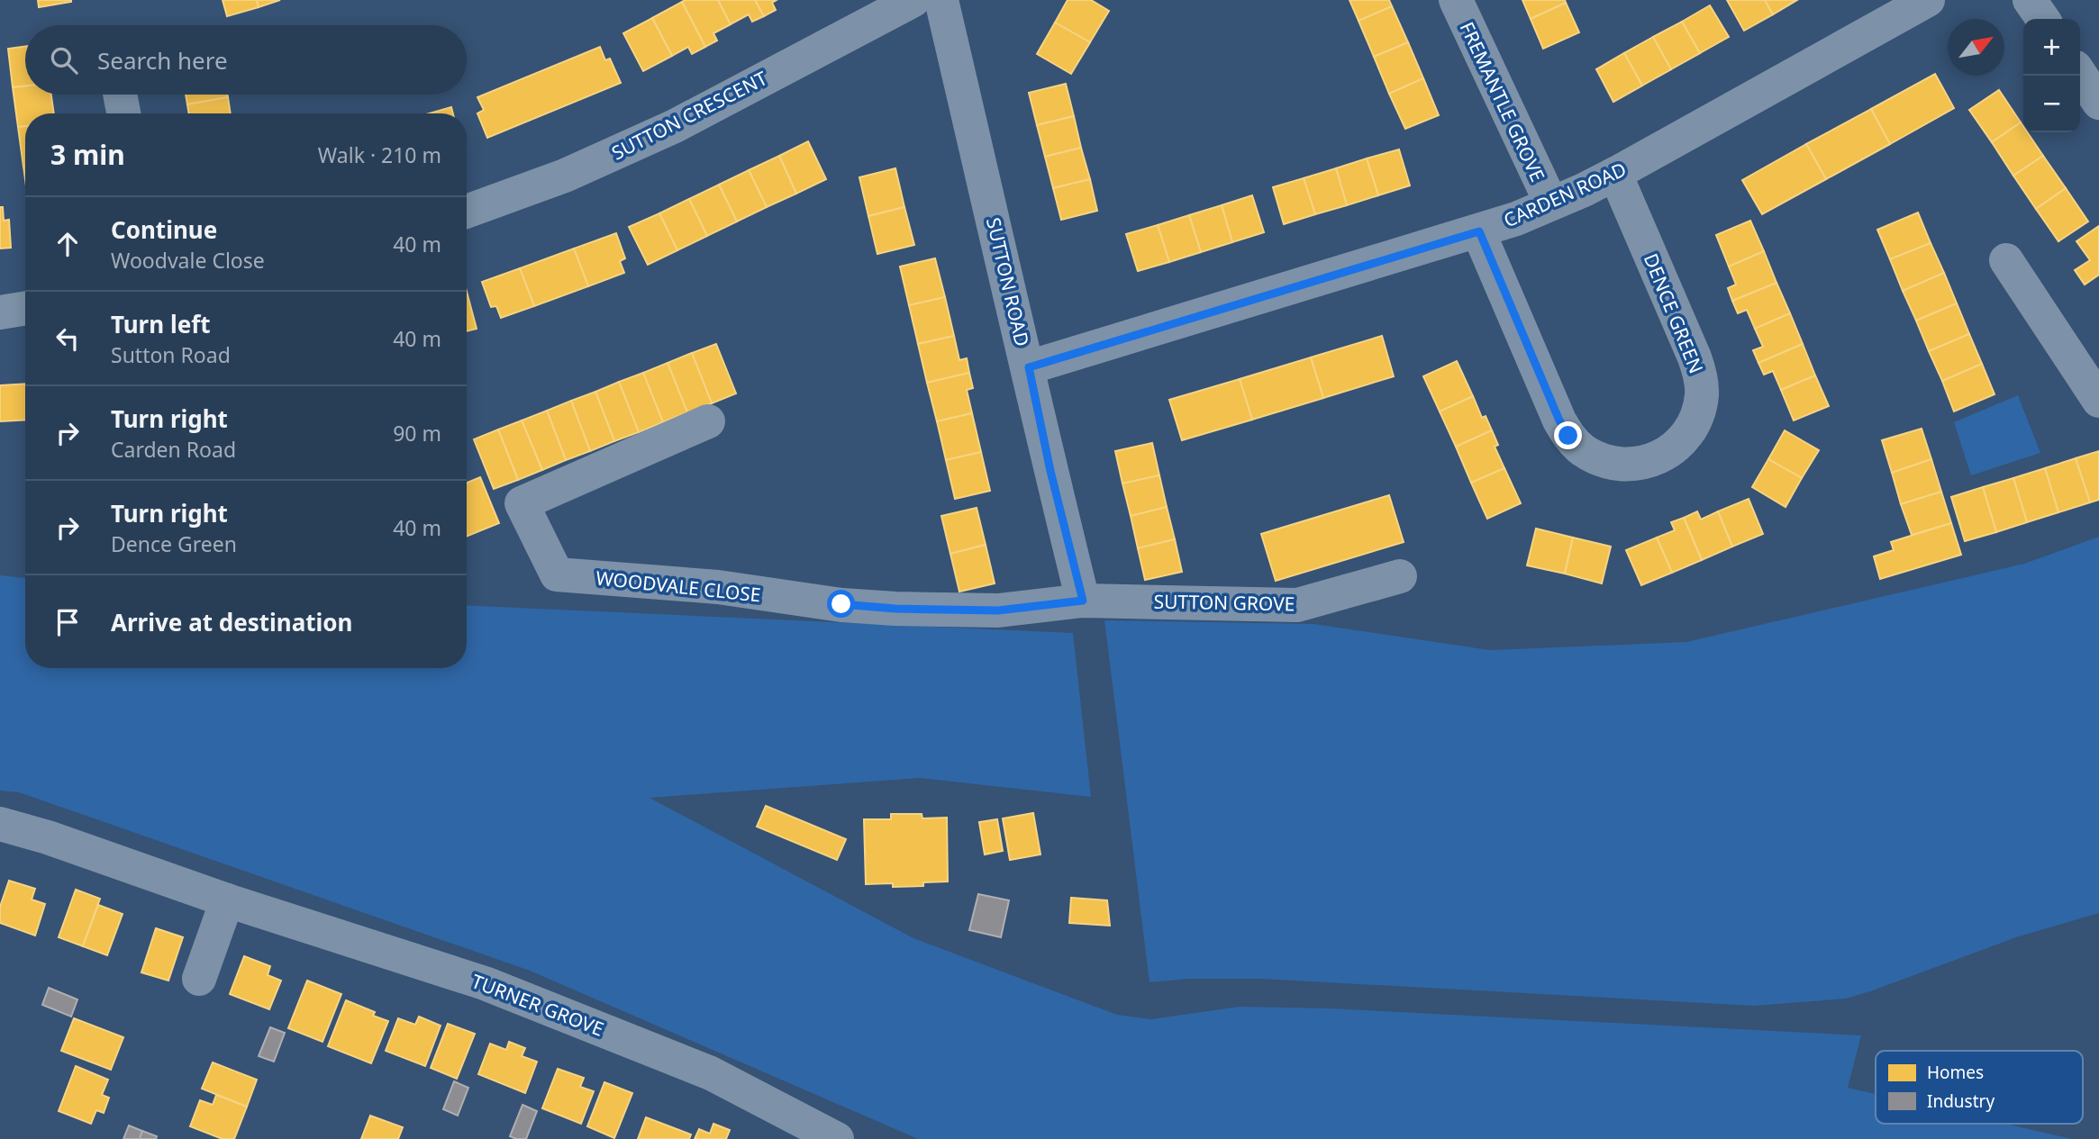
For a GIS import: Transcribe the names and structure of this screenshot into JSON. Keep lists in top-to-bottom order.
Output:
{
  "streets": {
    "street": [
      "FREMANTLE GROVE",
      "SUTTON CRESCENT",
      "CARDEN ROAD",
      "SUTTON ROAD",
      "DENCE GREEN",
      "WOODVALE CLOSE",
      "SUTTON GROVE",
      "TURNER GROVE"
    ]
  },
  "crossings": [
    ["FREMANTLE GROVE", "CARDEN ROAD"],
    ["CARDEN ROAD", "SUTTON ROAD"],
    ["CARDEN ROAD", "DENCE GREEN"],
    ["SUTTON ROAD", "WOODVALE CLOSE"],
    ["SUTTON ROAD", "SUTTON GROVE"],
    ["WOODVALE CLOSE", "SUTTON GROVE"]
  ],
  "legend": ["Homes", "Industry"],
  "north": "top right",
  "page": {
    "map_buttons": ["+", "−"],
    "search": "Search here",
    "heading": ["3 min", "Walk · 210 m"],
    "list": [
      ["Continue", "Woodvale Close", "40 m"],
      ["Turn left", "Sutton Road", "40 m"],
      ["Turn right", "Carden Road", "90 m"],
      ["Turn right", "Dence Green", "40 m"],
      "Arrive at destination"
    ]
  }
}
